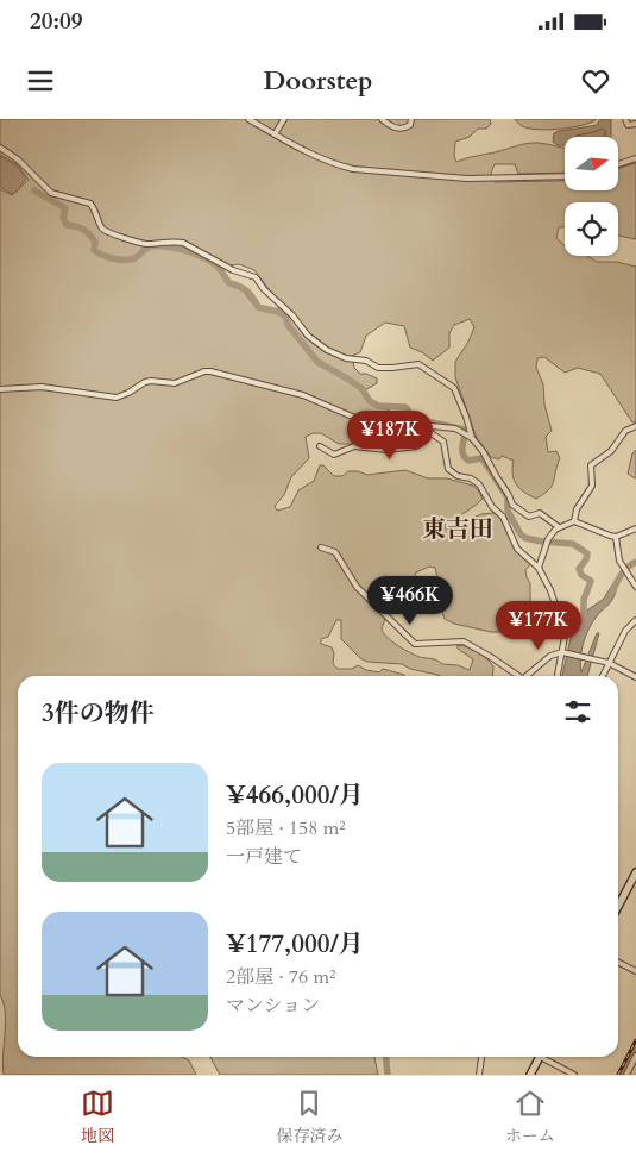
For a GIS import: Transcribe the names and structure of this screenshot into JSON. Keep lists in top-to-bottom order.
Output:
{
  "districts": ["東吉田"],
  "north": "right",
  "page": {
    "status": "20:09",
    "header": "Doorstep",
    "price": ["¥187K", "¥466K", "¥177K"],
    "heading": "3件の物件",
    "list": [
      {
        "name": "¥466,000/月",
        "note": "5部屋 · 158 m² · 一戸建て"
      },
      {
        "name": "¥177,000/月",
        "note": "2部屋 · 76 m² · マンション"
      }
    ],
    "tabs": ["地図", "保存済み", "ホーム"]
  }
}
